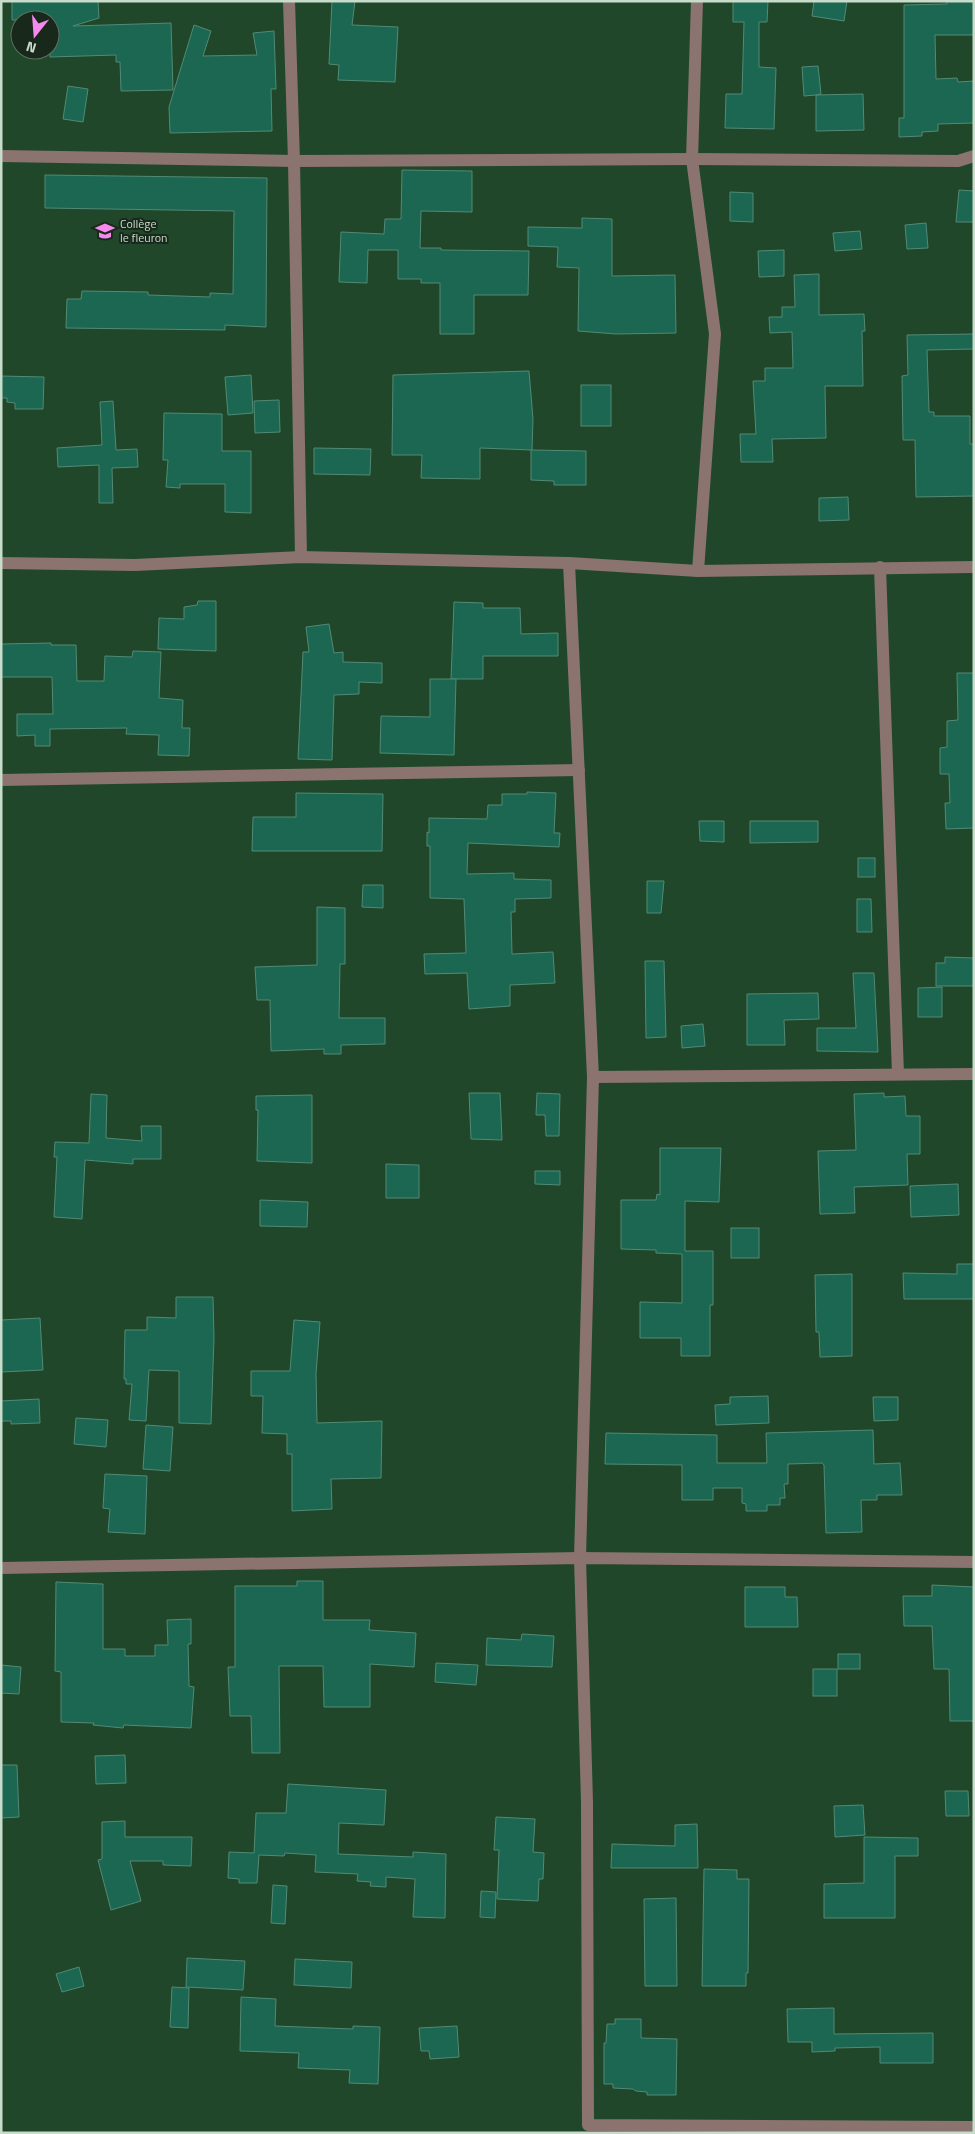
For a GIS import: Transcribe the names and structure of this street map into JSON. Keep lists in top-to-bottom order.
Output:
{
  "places": {
    "school or university": ["Collège le fleuron"]
  },
  "north": "bottom"
}
